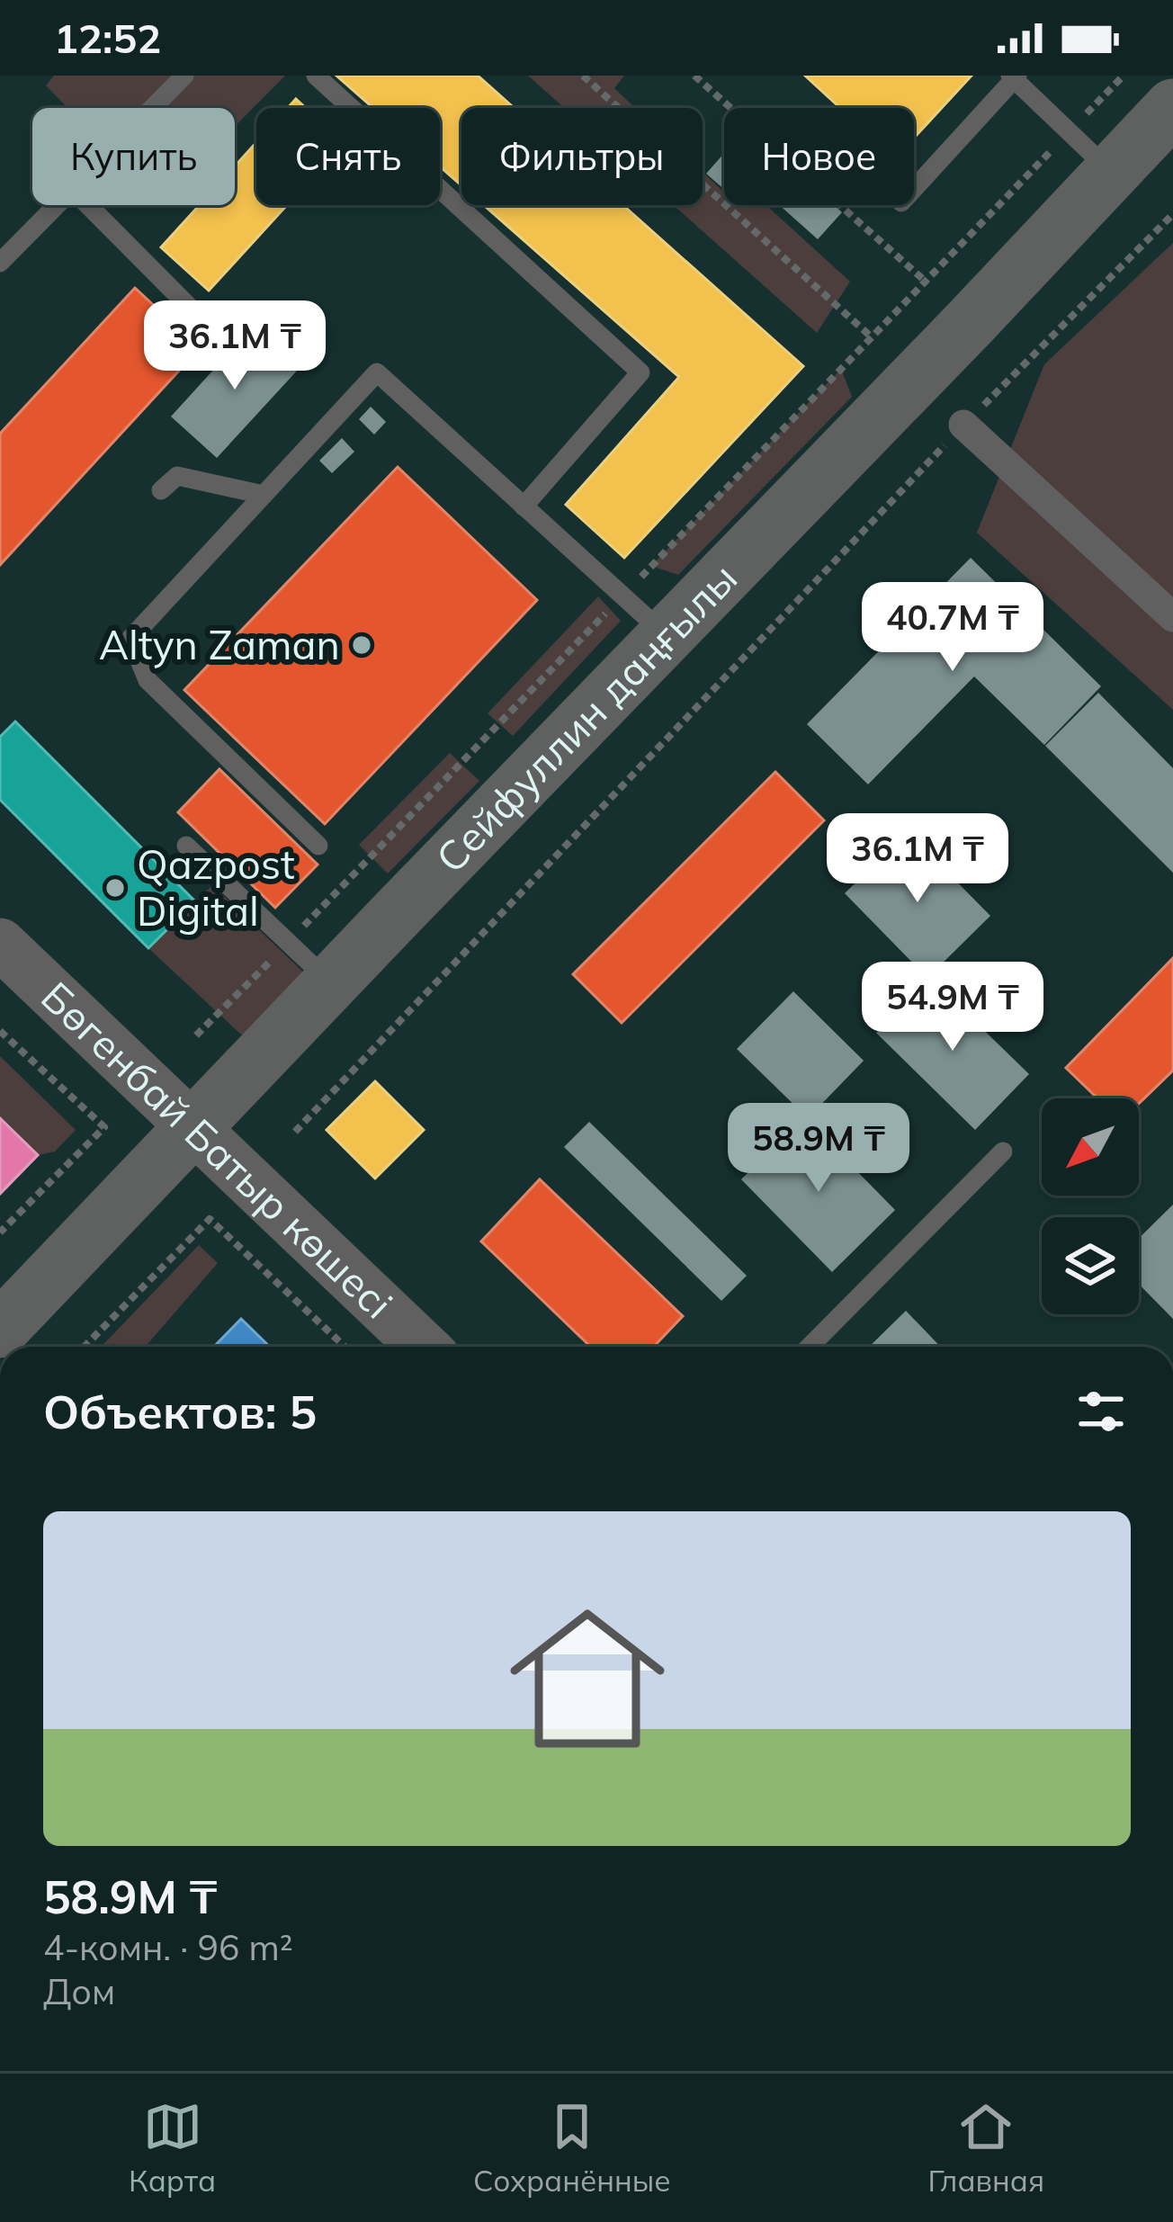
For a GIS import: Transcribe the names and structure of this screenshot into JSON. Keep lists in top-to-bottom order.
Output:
{
  "streets": {
    "main road": ["Сейфуллин даңғылы"],
    "street": ["Бөгенбай Батыр көшесі"]
  },
  "crossings": [
    ["Сейфуллин даңғылы", "Бөгенбай Батыр көшесі"]
  ],
  "places": ["Altyn Zaman", "Qazpost Digital"],
  "north": "bottom left",
  "page": {
    "status": "12:52",
    "chip": [
      "Купить",
      "Снять",
      "Фильтры",
      "Новое"
    ],
    "price": [
      "36.1M ₸",
      "40.7M ₸",
      "36.1M ₸",
      "54.9M ₸",
      "58.9M ₸"
    ],
    "heading": "Объектов: 5",
    "list": [
      {
        "name": "58.9M ₸",
        "note": "4-комн. · 96 m² · Дом"
      }
    ],
    "tabs": ["Карта", "Сохранённые", "Главная"]
  }
}
